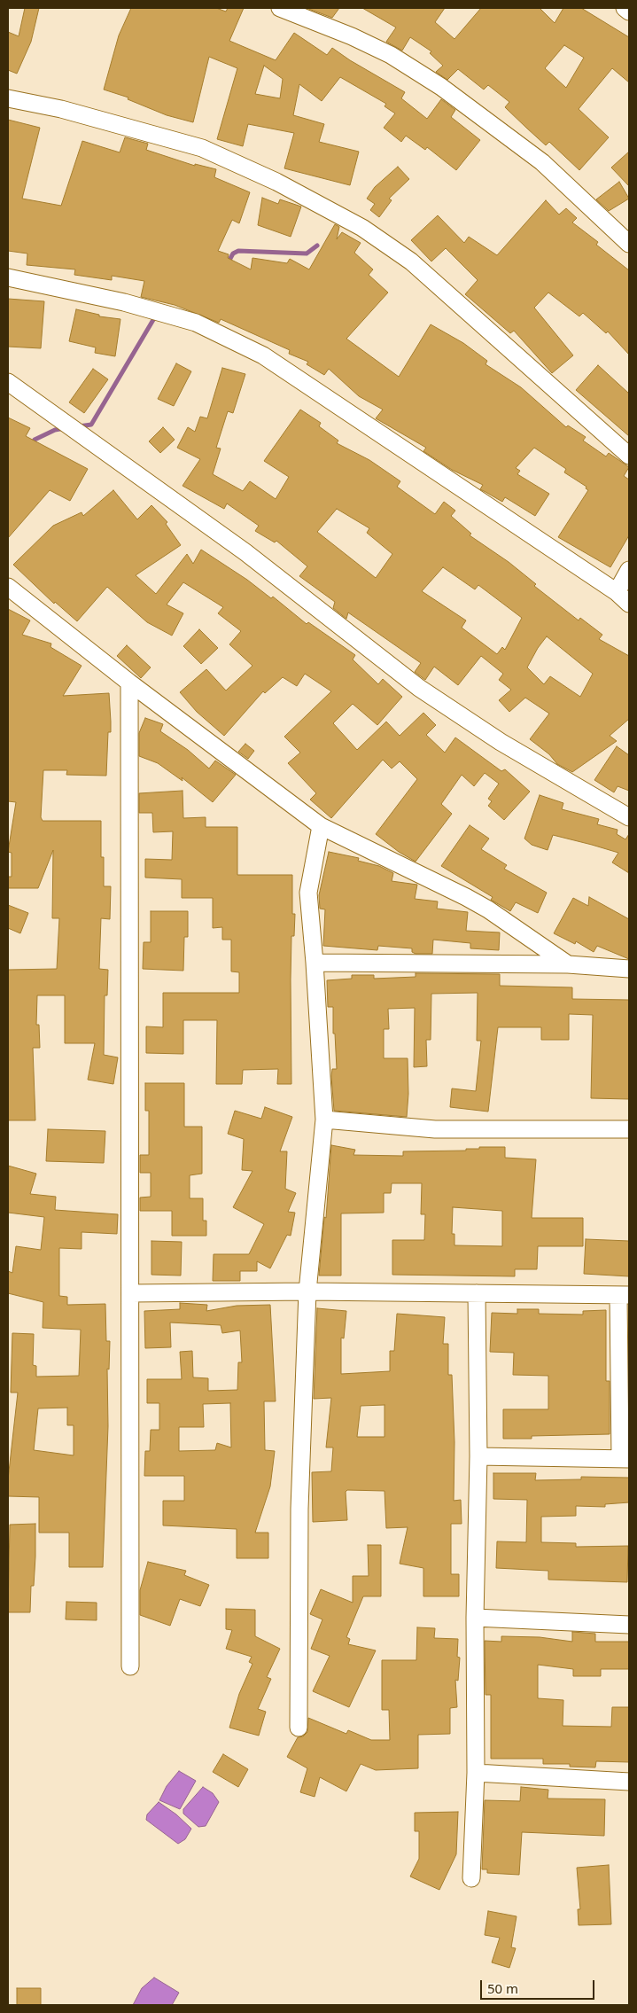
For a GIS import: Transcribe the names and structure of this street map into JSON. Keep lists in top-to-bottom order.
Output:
{
  "scale_bar": "50 m"
}
